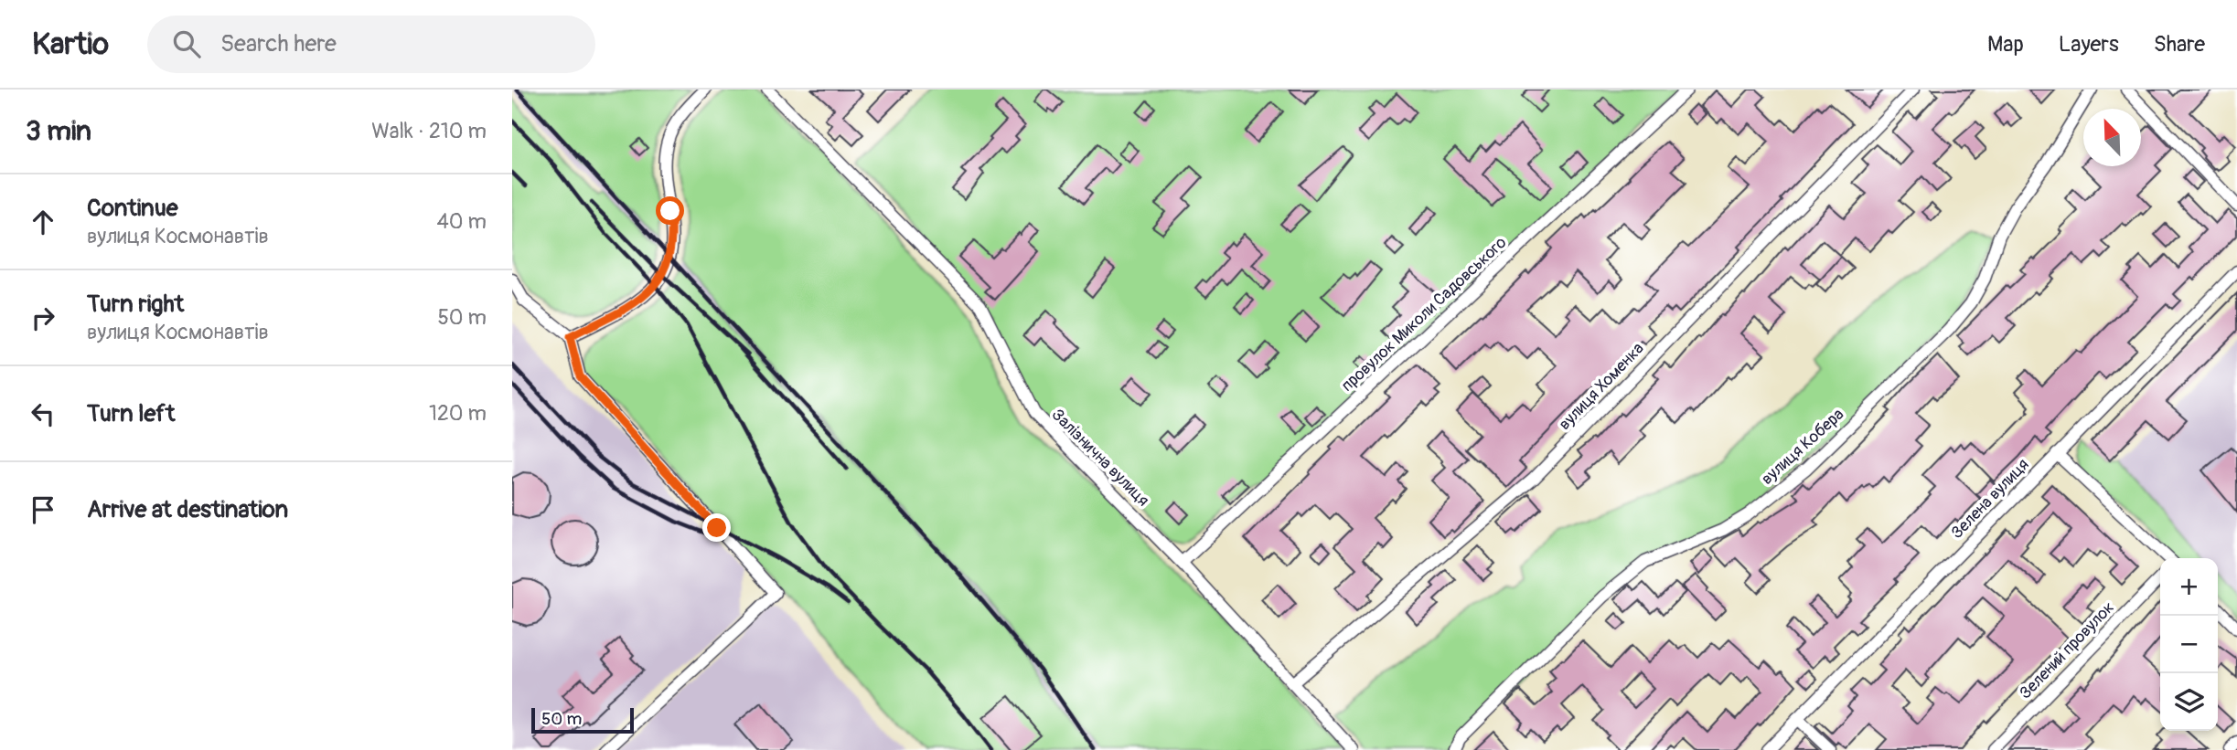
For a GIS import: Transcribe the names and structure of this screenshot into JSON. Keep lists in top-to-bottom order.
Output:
{
  "streets": {
    "street": [
      "провулок Миколи Садовського",
      "вулиця Хоменка",
      "вулиця Кобера",
      "Залізнична вулиця",
      "Зелена вулиця",
      "Зелений провулок"
    ]
  },
  "crossings": [
    ["провулок Миколи Садовського", "Залізнична вулиця"],
    ["вулиця Хоменка", "Залізнична вулиця"]
  ],
  "scale_bar": "50 m",
  "north": "top left",
  "page": {
    "header": "Kartio",
    "search": "Search here",
    "nav": ["Map", "Layers", "Share"],
    "heading": ["3 min", "Walk · 210 m"],
    "list": [
      ["Continue", "вулиця Космонавтів", "40 m"],
      ["Turn right", "вулиця Космонавтів", "50 m"],
      ["Turn left", "120 m"],
      "Arrive at destination"
    ],
    "map_buttons": ["+", "−"],
    "scale": "50 m"
  }
}
